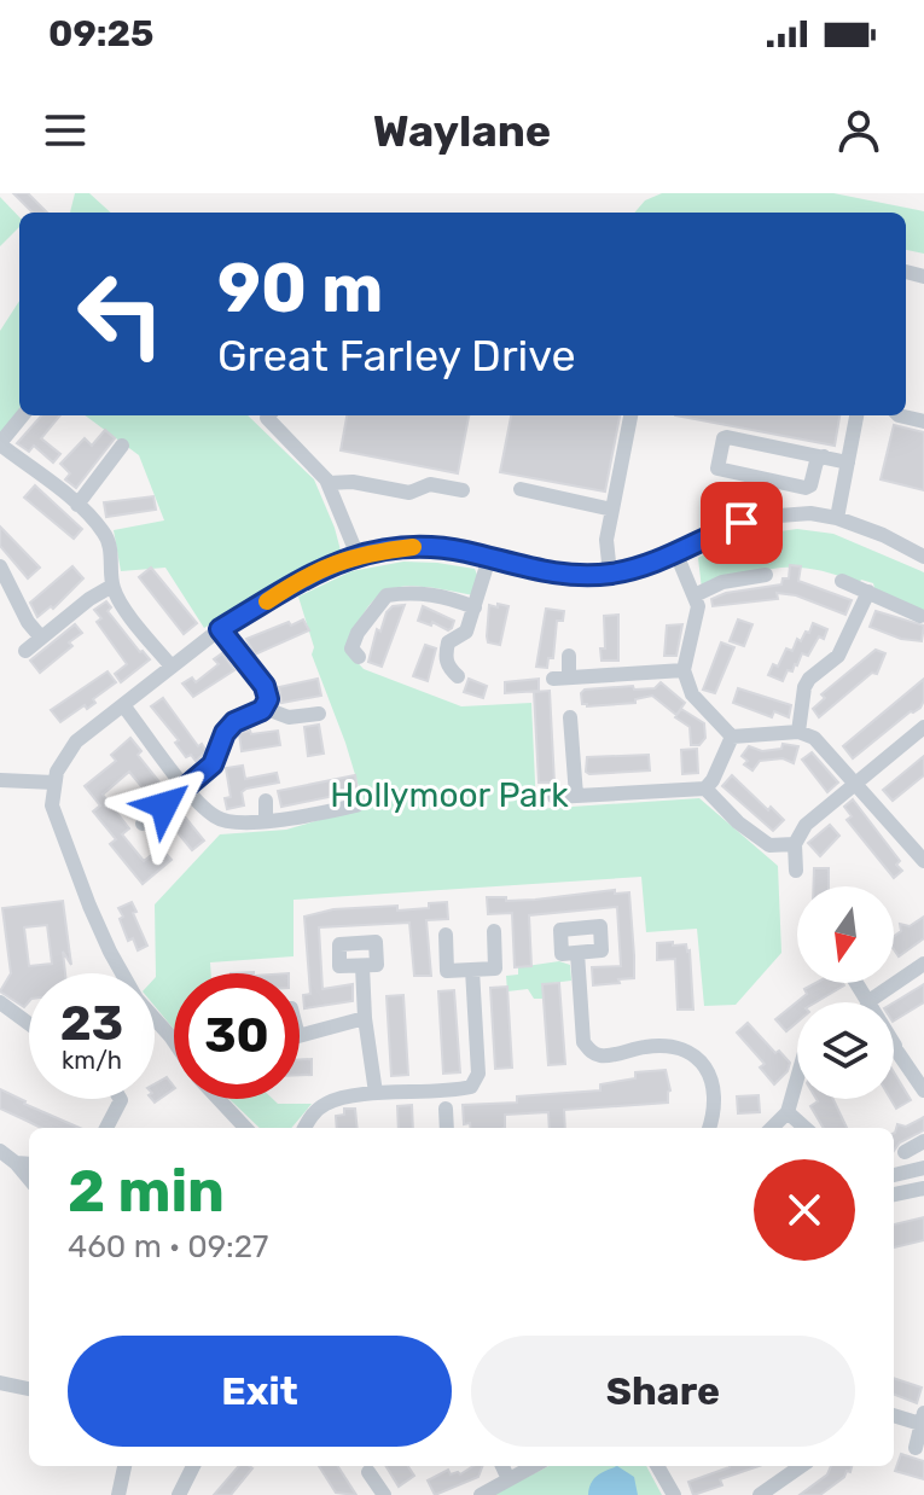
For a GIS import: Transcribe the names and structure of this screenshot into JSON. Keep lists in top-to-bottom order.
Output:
{
  "parks": ["Hollymoor Park"],
  "north": "bottom",
  "page": {
    "status": "09:25",
    "header": "Waylane",
    "turn": ["90 m", "Great Farley Drive"],
    "speed": "23 km/h",
    "limit": "30",
    "heading": ["2 min", "460 m · 09:27"],
    "buttons": ["Exit", "Share"]
  }
}
